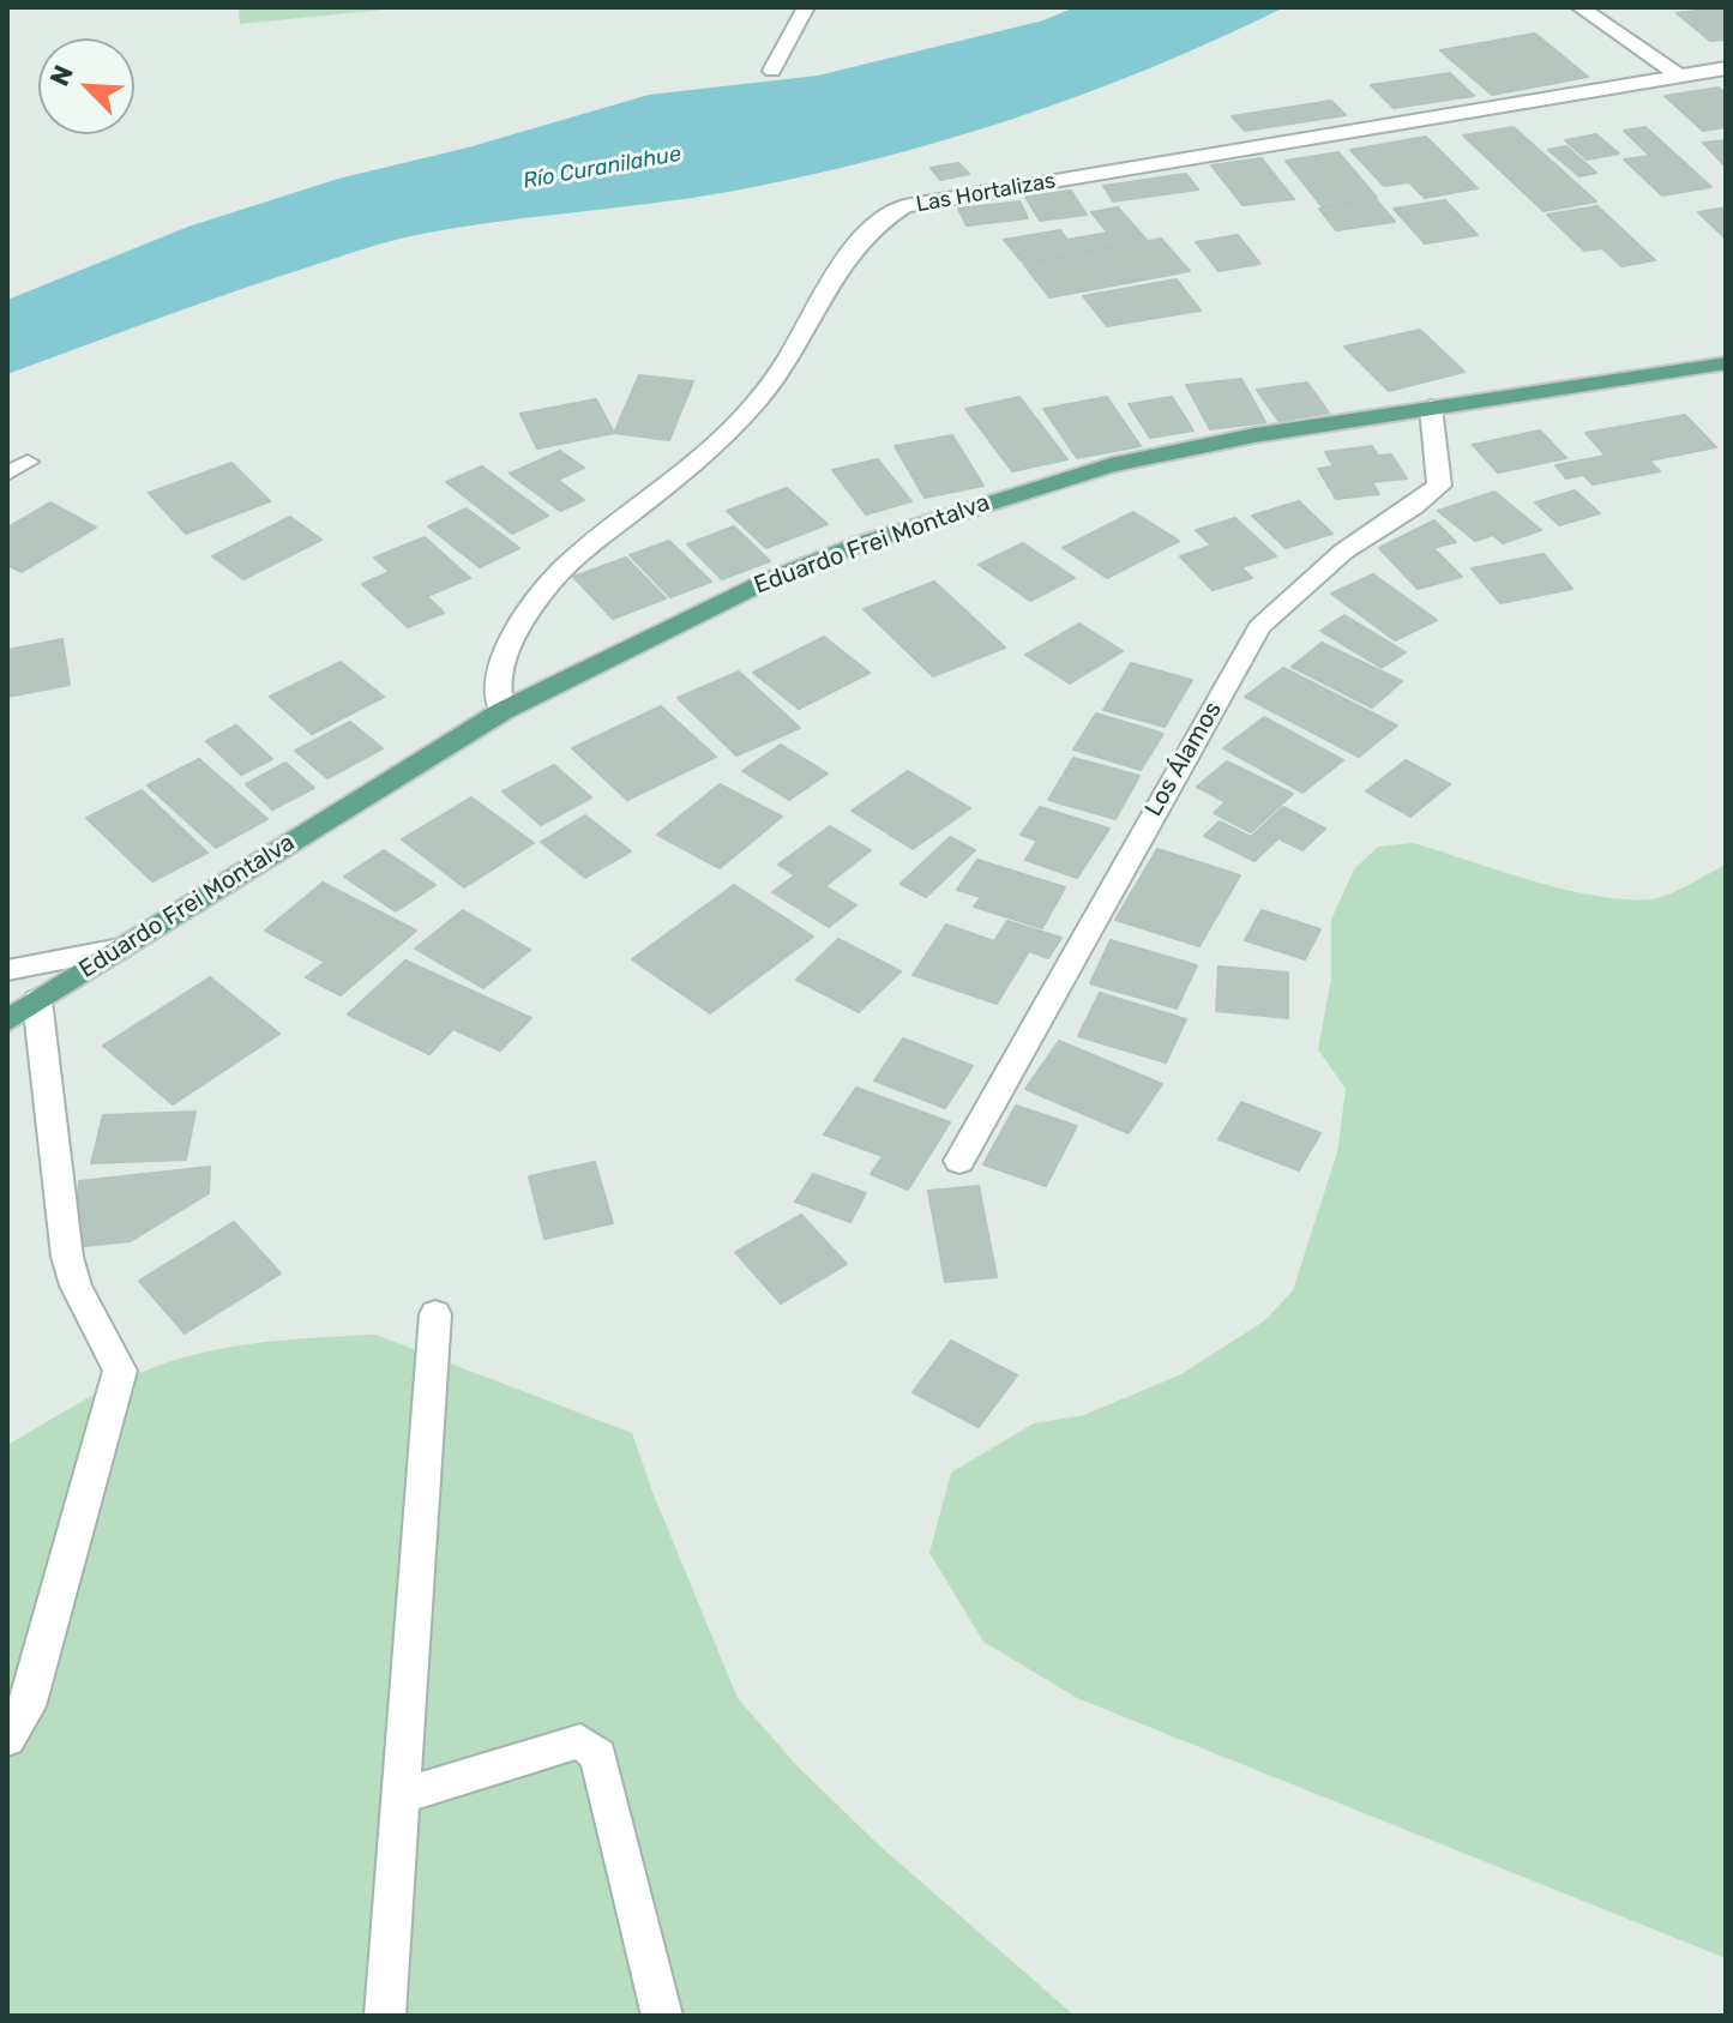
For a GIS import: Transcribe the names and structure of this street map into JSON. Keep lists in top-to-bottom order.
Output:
{
  "streets": {
    "main road": ["Eduardo Frei Montalva"],
    "street": ["Las Hortalizas", "Los Álamos"]
  },
  "crossings": [
    ["Las Hortalizas", "Eduardo Frei Montalva"],
    ["Eduardo Frei Montalva", "Los Álamos"]
  ],
  "water": ["Río Curanilahue"],
  "north": "top left"
}
